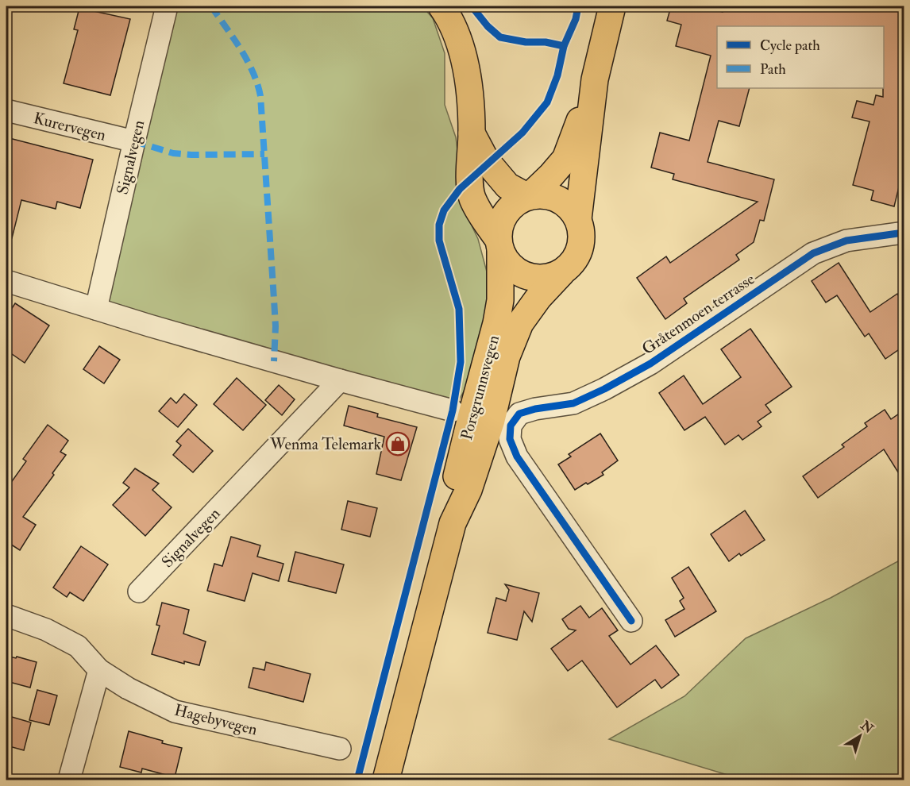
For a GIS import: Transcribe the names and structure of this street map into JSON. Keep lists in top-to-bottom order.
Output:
{
  "streets": {
    "main road": ["Porsgrunnsvegen"],
    "street": [
      "Kurervegen",
      "Signalvegen",
      "Gråtenmoen terrasse",
      "Hagebyvegen"
    ]
  },
  "crossings": [
    ["Kurervegen", "Signalvegen"]
  ],
  "places": {
    "shop": ["Wenma Telemark"]
  },
  "legend": ["Cycle path", "Path"],
  "north": "top right"
}
